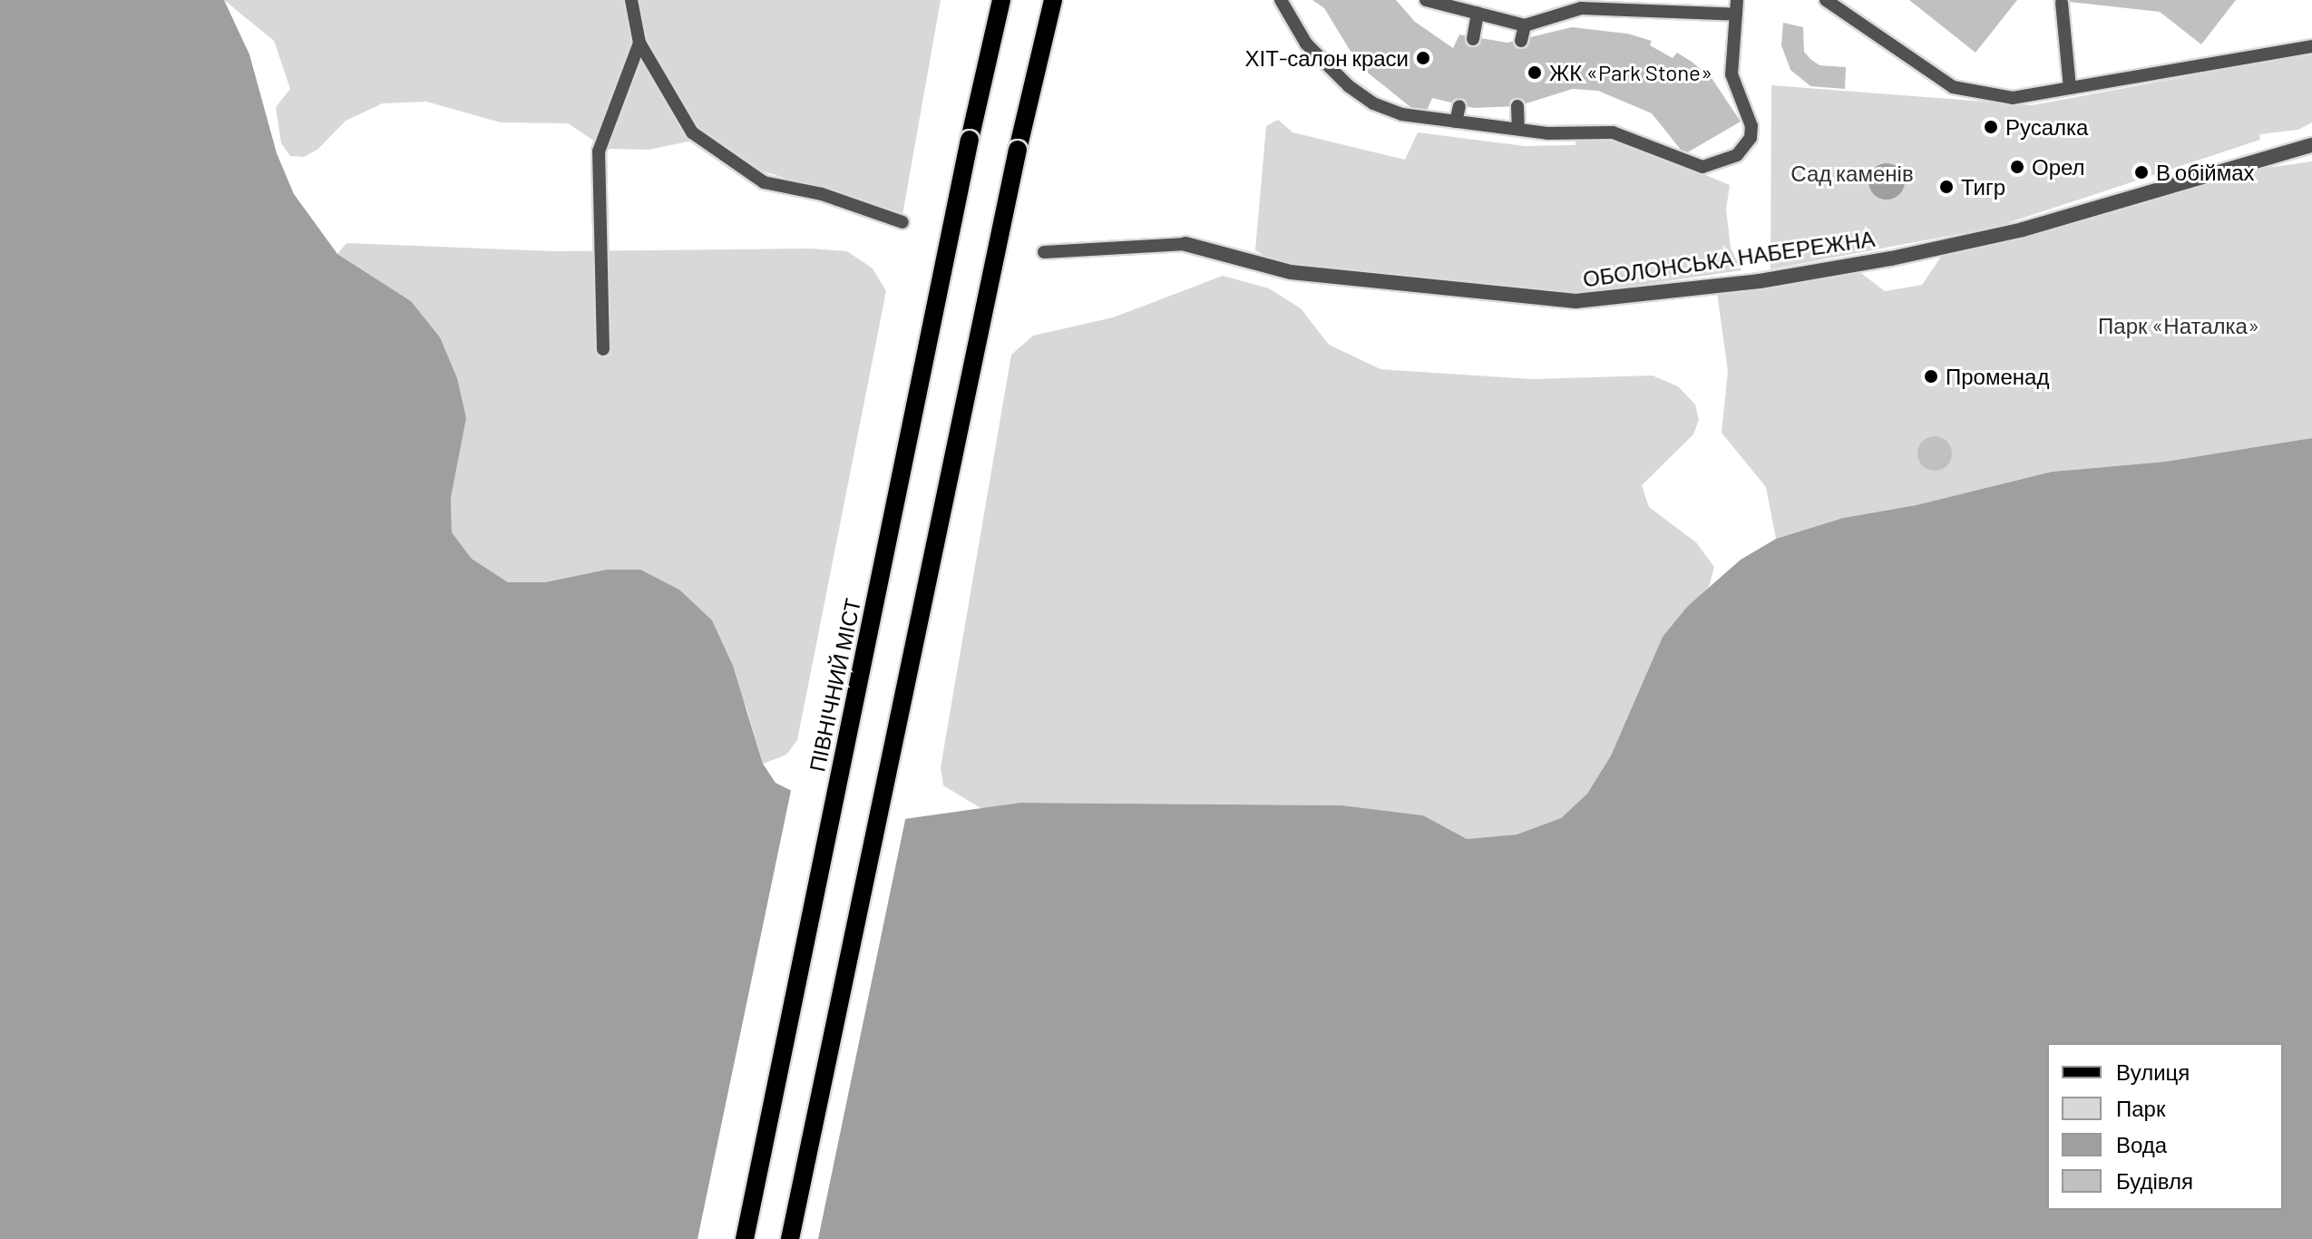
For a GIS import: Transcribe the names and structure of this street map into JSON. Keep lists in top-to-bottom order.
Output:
{
  "streets": {
    "main road": ["ПІВНІЧНИЙ МІСТ"],
    "street": ["ОБОЛОНСЬКА НАБЕРЕЖНА"]
  },
  "parks": ["Сад каменів", "Парк «Наталка»"],
  "places": [
    "ХІТ-салон краси",
    "ЖК «Park Stone»",
    "Русалка",
    "Орел",
    "В обіймах",
    "Тигр",
    "Променад"
  ],
  "legend": [
    "Вулиця",
    "Парк",
    "Вода",
    "Будівля"
  ]
}
